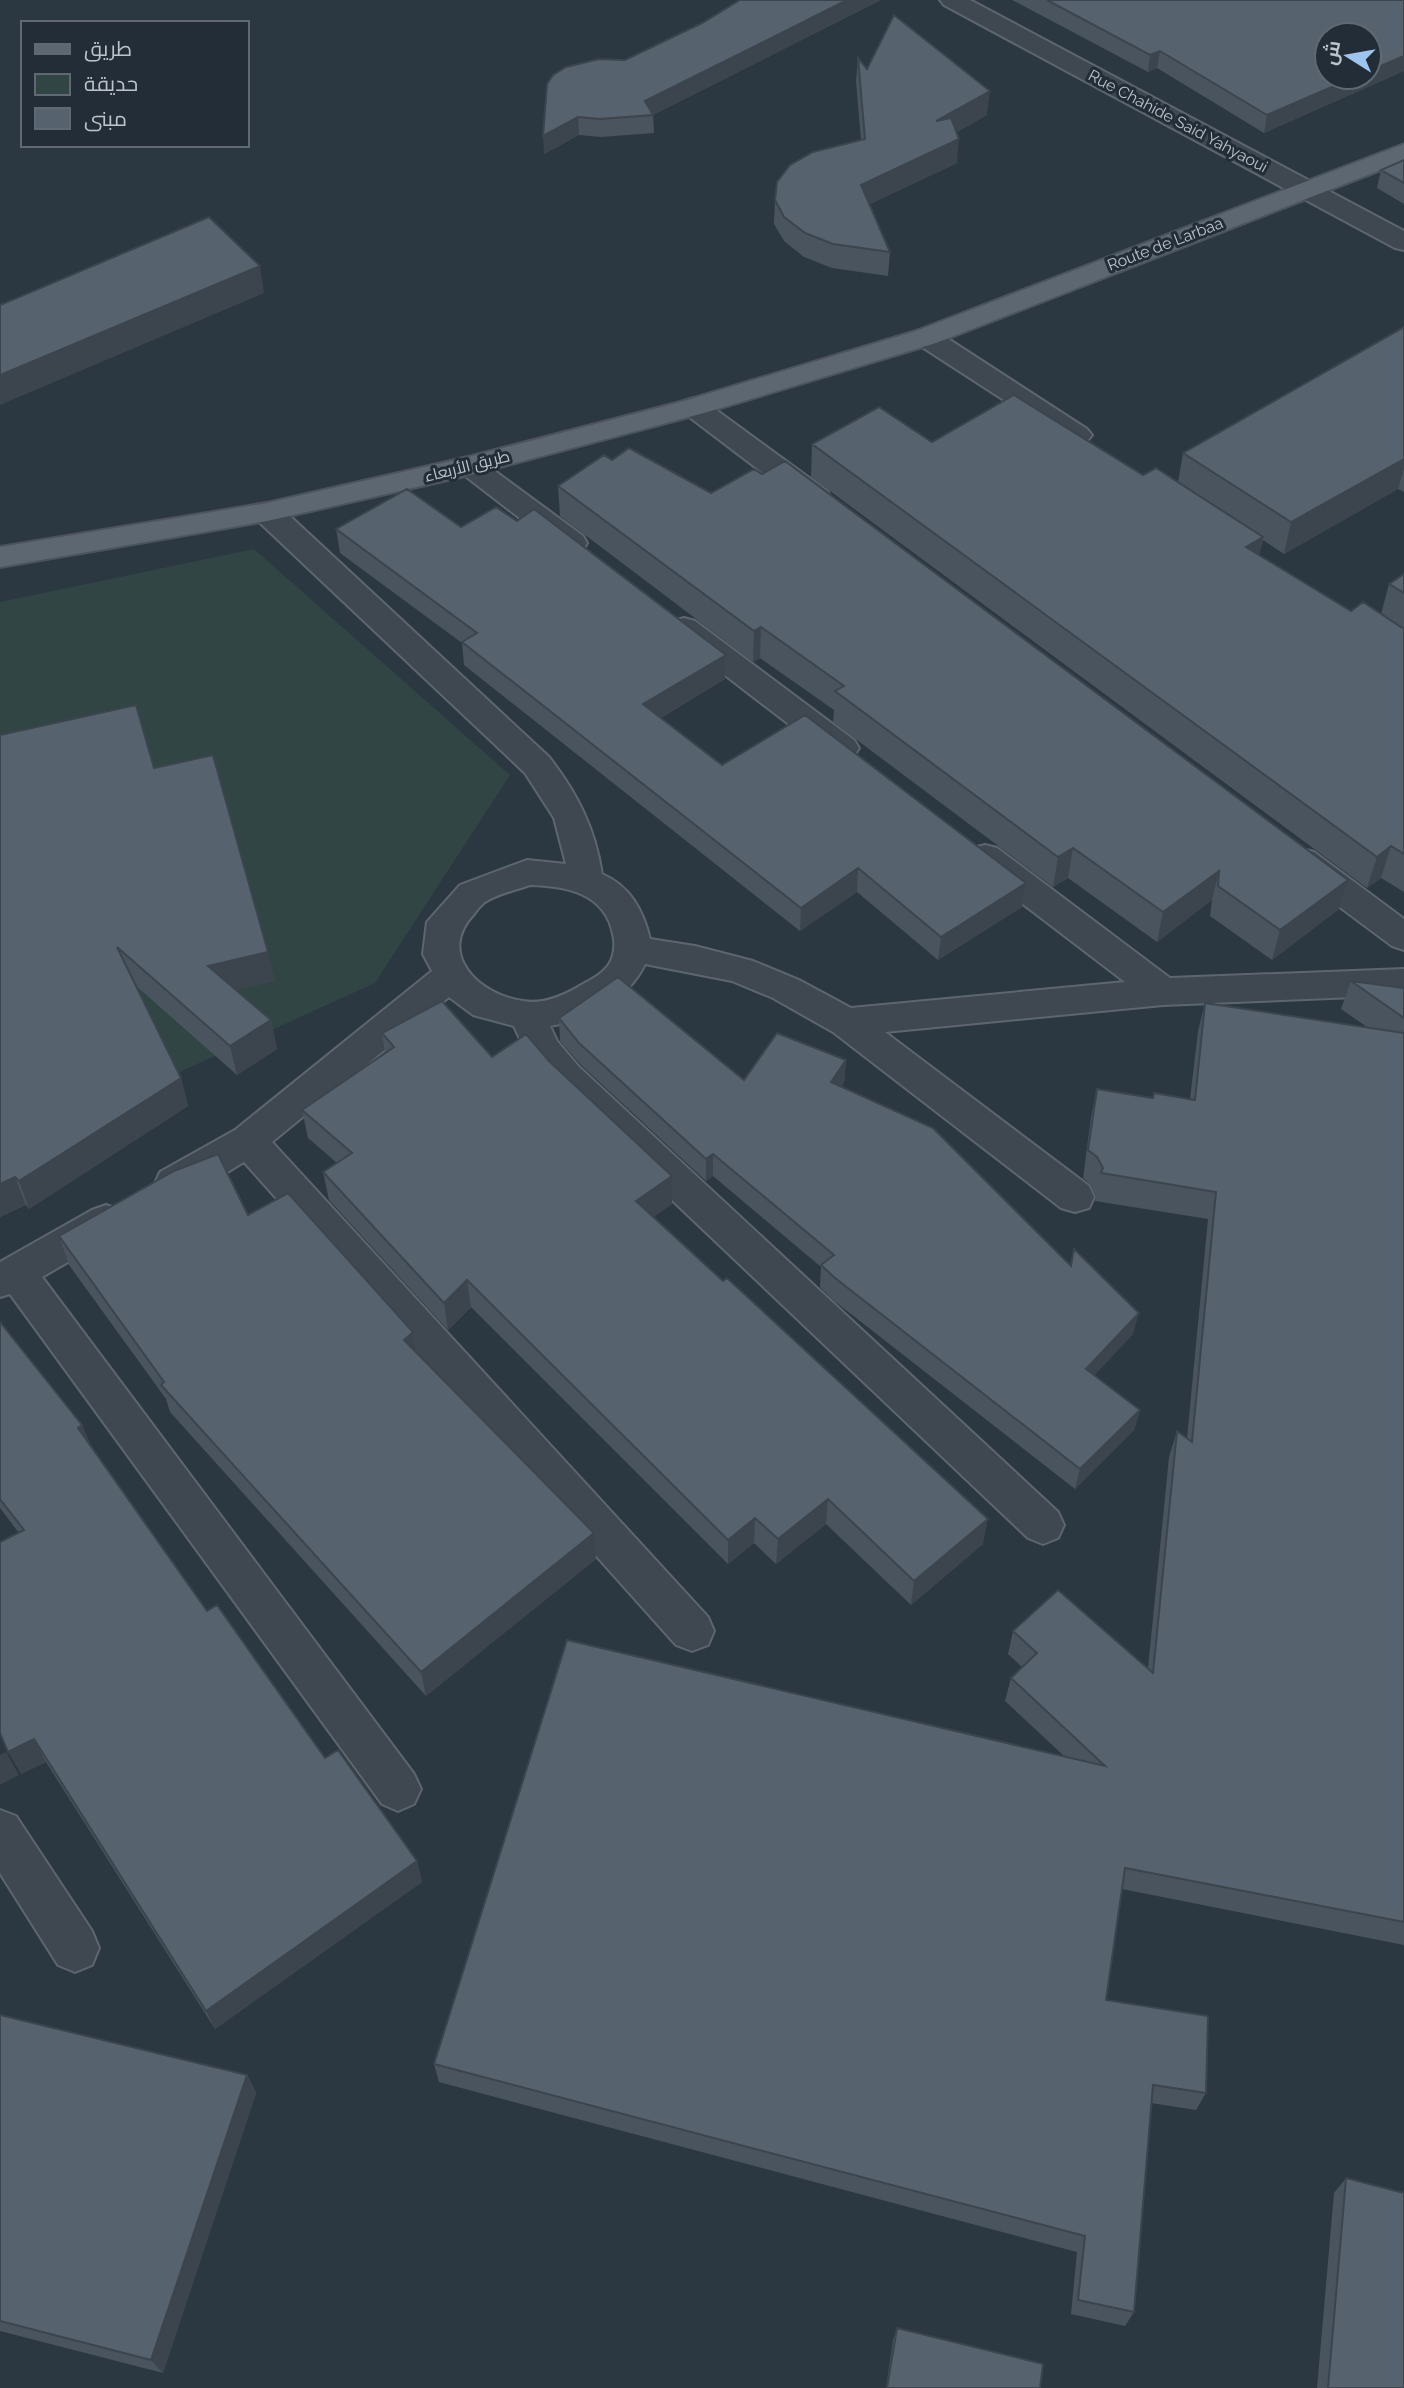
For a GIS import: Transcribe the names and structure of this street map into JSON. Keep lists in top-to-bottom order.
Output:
{
  "streets": {
    "main road": ["Route de Larbaa", "طريق الأربعاء"],
    "street": ["Rue Chahide Said Yahyaoui"]
  },
  "crossings": [
    ["Rue Chahide Said Yahyaoui", "Route de Larbaa"],
    ["Route de Larbaa", "طريق الأربعاء"]
  ],
  "legend": ["طريق", "حديقة", "مبنى"],
  "north": "left"
}
